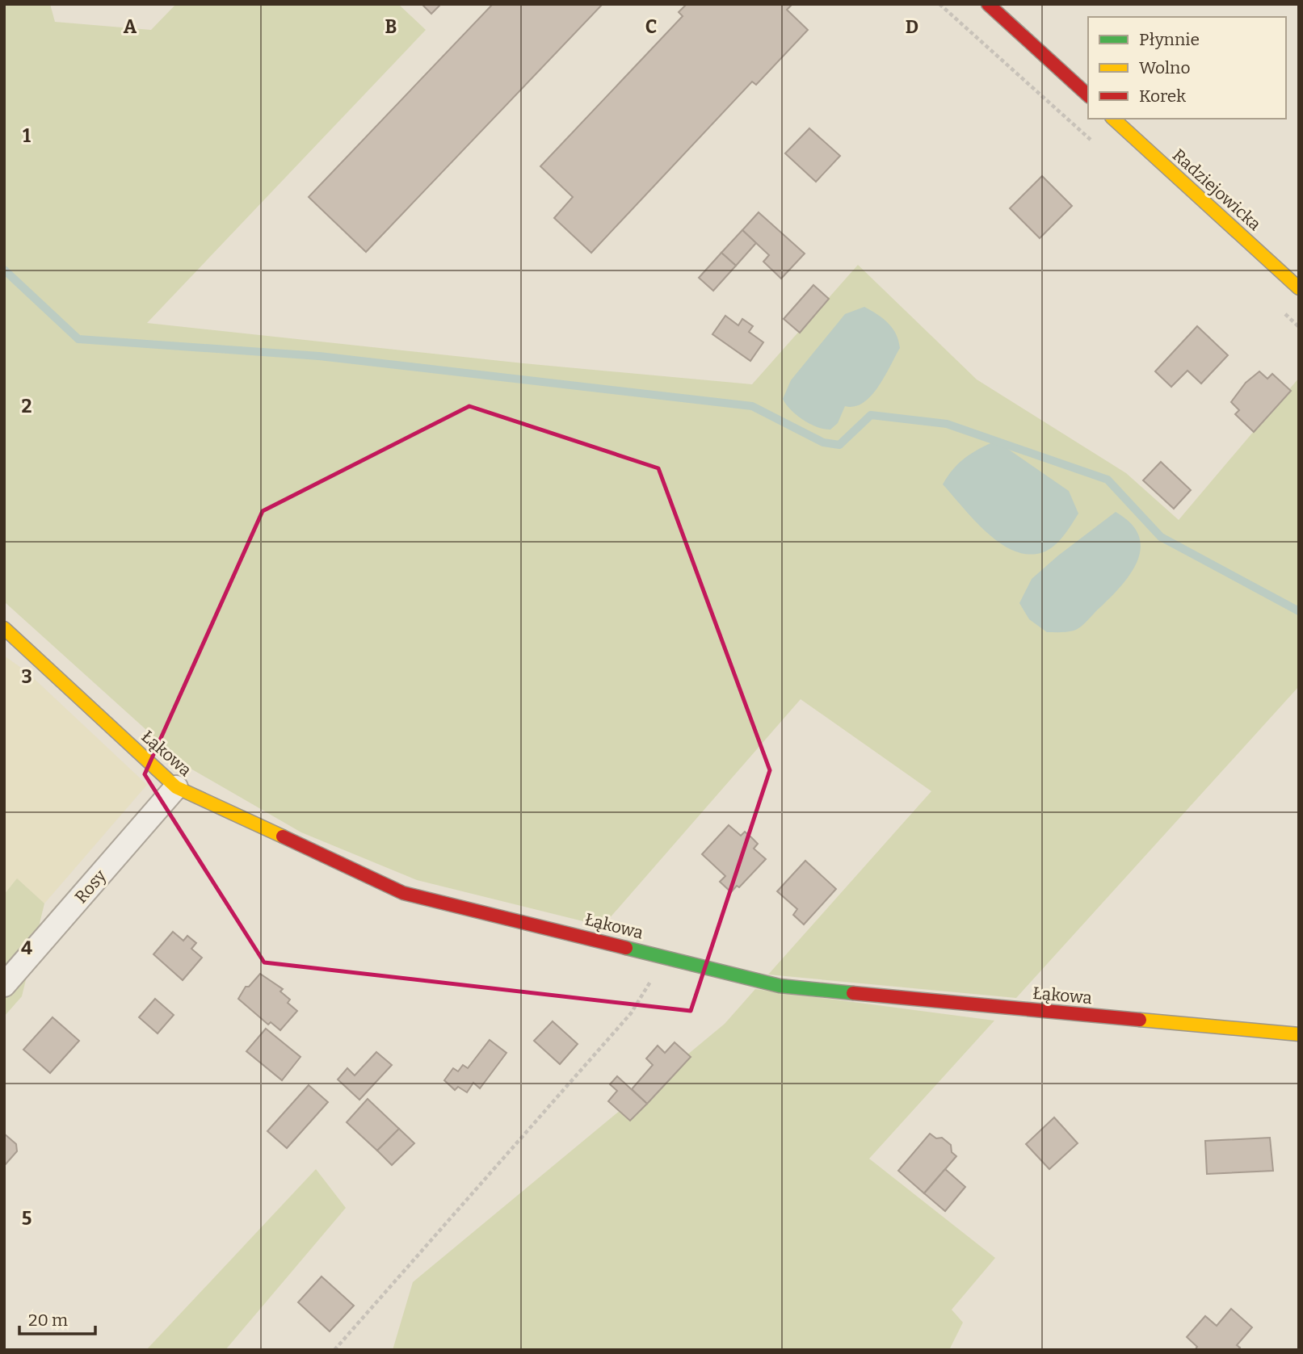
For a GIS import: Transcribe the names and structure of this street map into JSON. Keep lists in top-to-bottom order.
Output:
{
  "streets": {
    "street": ["Radziejowicka", "Łąkowa", "Rosy"]
  },
  "crossings": [
    ["Łąkowa", "Rosy"]
  ],
  "legend": ["Płynnie", "Wolno", "Korek"],
  "scale_bar": "20 m",
  "grid": {
    "columns": [
      "A",
      "B",
      "C",
      "D"
    ],
    "rows": [
      "1",
      "2",
      "3",
      "4",
      "5"
    ]
  }
}
